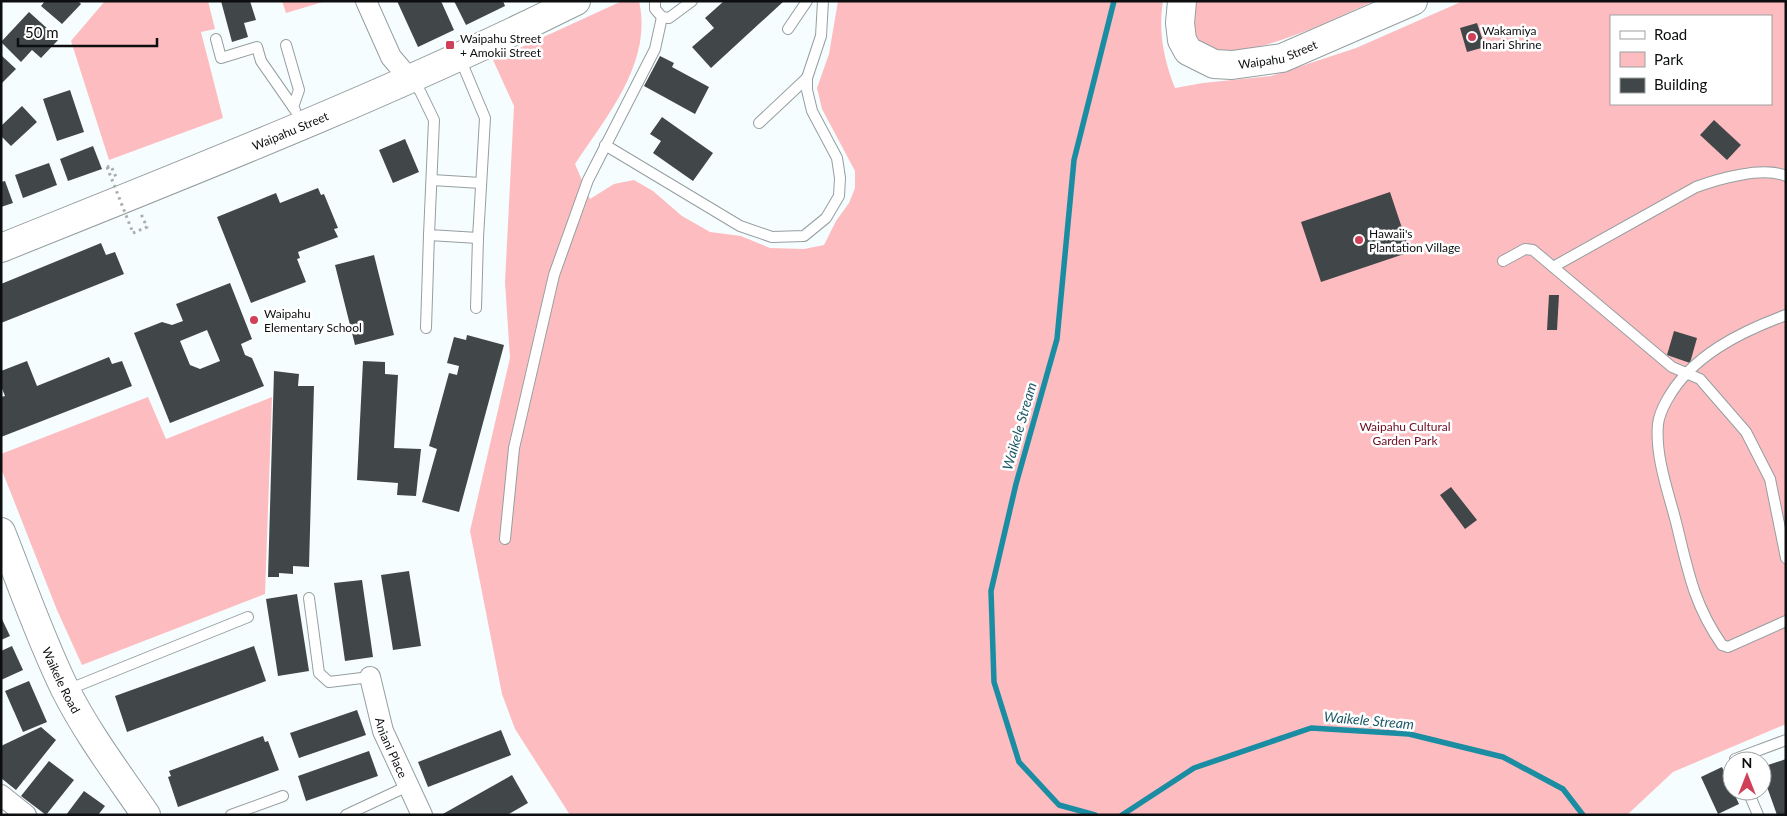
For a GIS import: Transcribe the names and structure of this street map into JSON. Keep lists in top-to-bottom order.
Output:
{
  "streets": {
    "street": ["Waipahu Street", "Waikele Road", "Aniani Place"]
  },
  "water": ["Waikele Stream"],
  "parks": ["Waipahu Cultural Garden Park"],
  "places": {
    "other": ["Wakamiya Inari Shrine", "Hawaii's Plantation Village", "Waipahu Elementary School"],
    "transit": ["Waipahu Street + Amokii Street"]
  },
  "legend": ["Road", "Park", "Building"],
  "scale_bar": "50 m",
  "north": "top"
}
